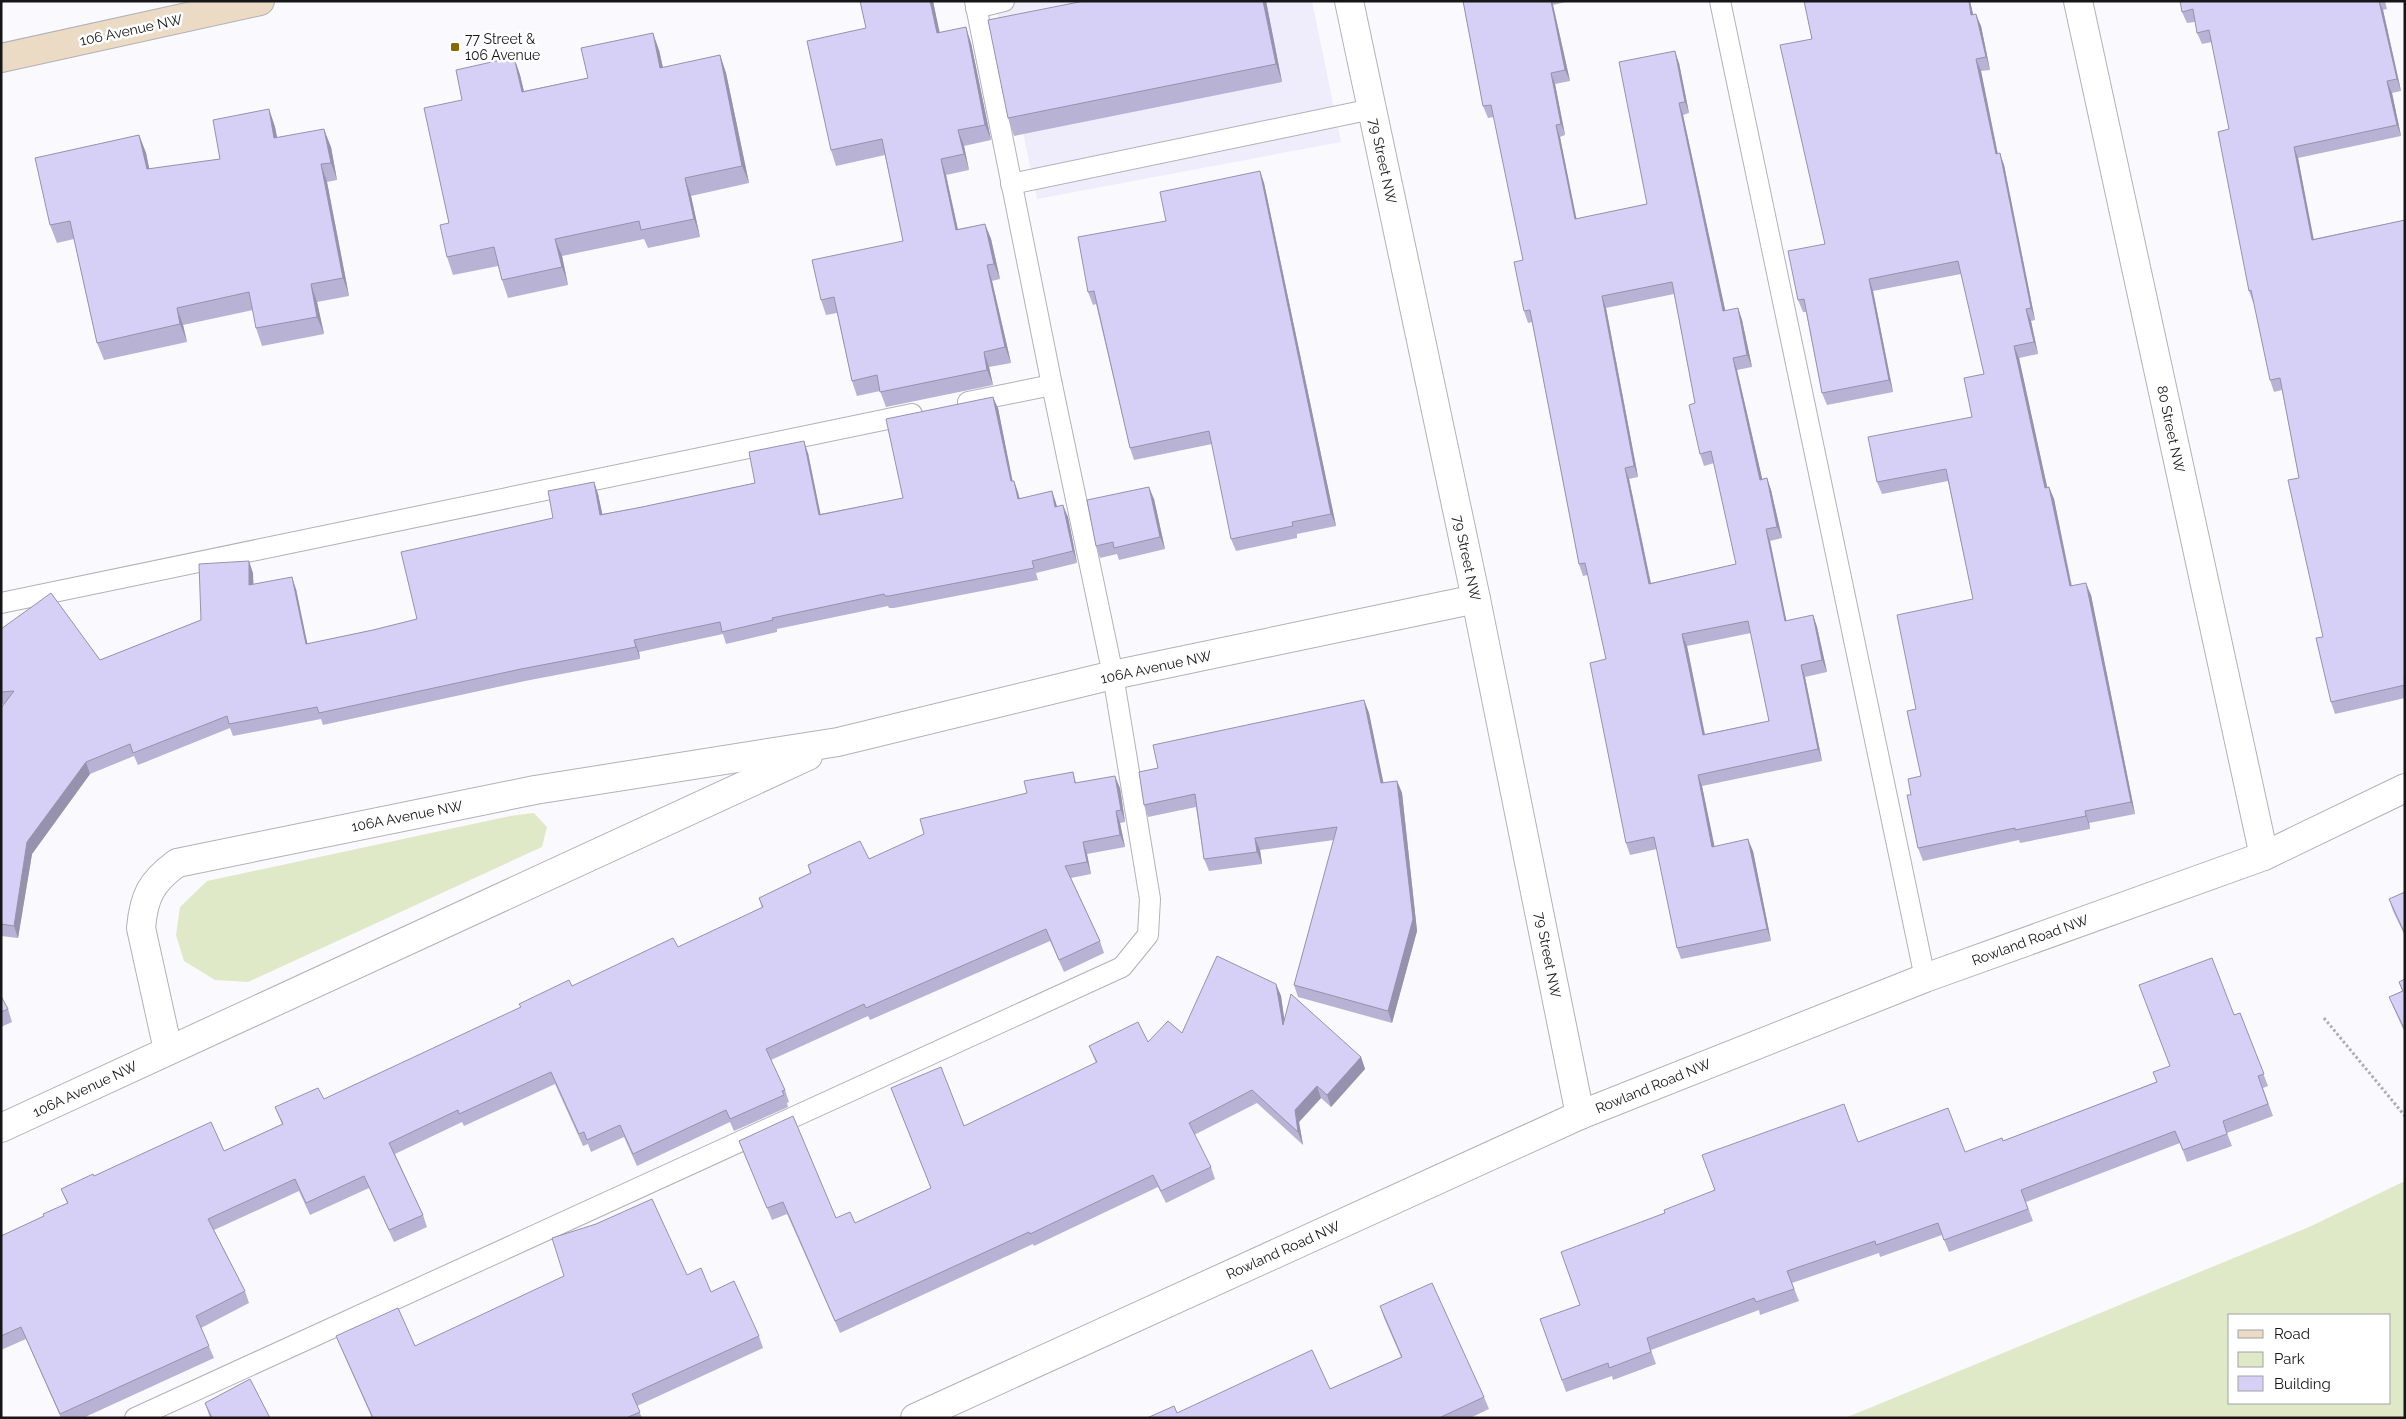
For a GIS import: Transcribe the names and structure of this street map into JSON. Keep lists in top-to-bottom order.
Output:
{
  "streets": {
    "main road": ["106 Avenue NW"],
    "street": [
      "79 Street NW",
      "80 Street NW",
      "106A Avenue NW",
      "Rowland Road NW"
    ]
  },
  "crossings": [
    ["79 Street NW", "106A Avenue NW"],
    ["79 Street NW", "Rowland Road NW"],
    ["80 Street NW", "Rowland Road NW"]
  ],
  "places": {
    "transit": ["77 Street & 106 Avenue"]
  },
  "legend": ["Road", "Park", "Building"]
}
